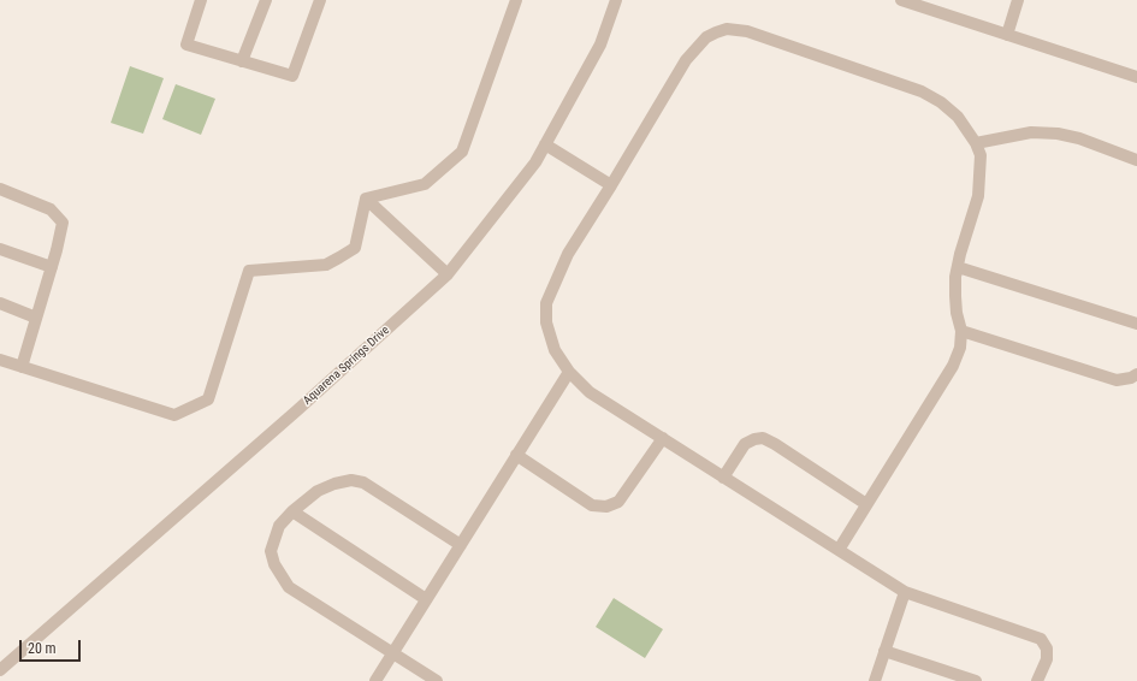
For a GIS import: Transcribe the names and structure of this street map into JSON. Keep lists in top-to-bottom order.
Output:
{
  "streets": {
    "street": ["Aquarena Springs Drive"]
  },
  "scale_bar": "20 m"
}
